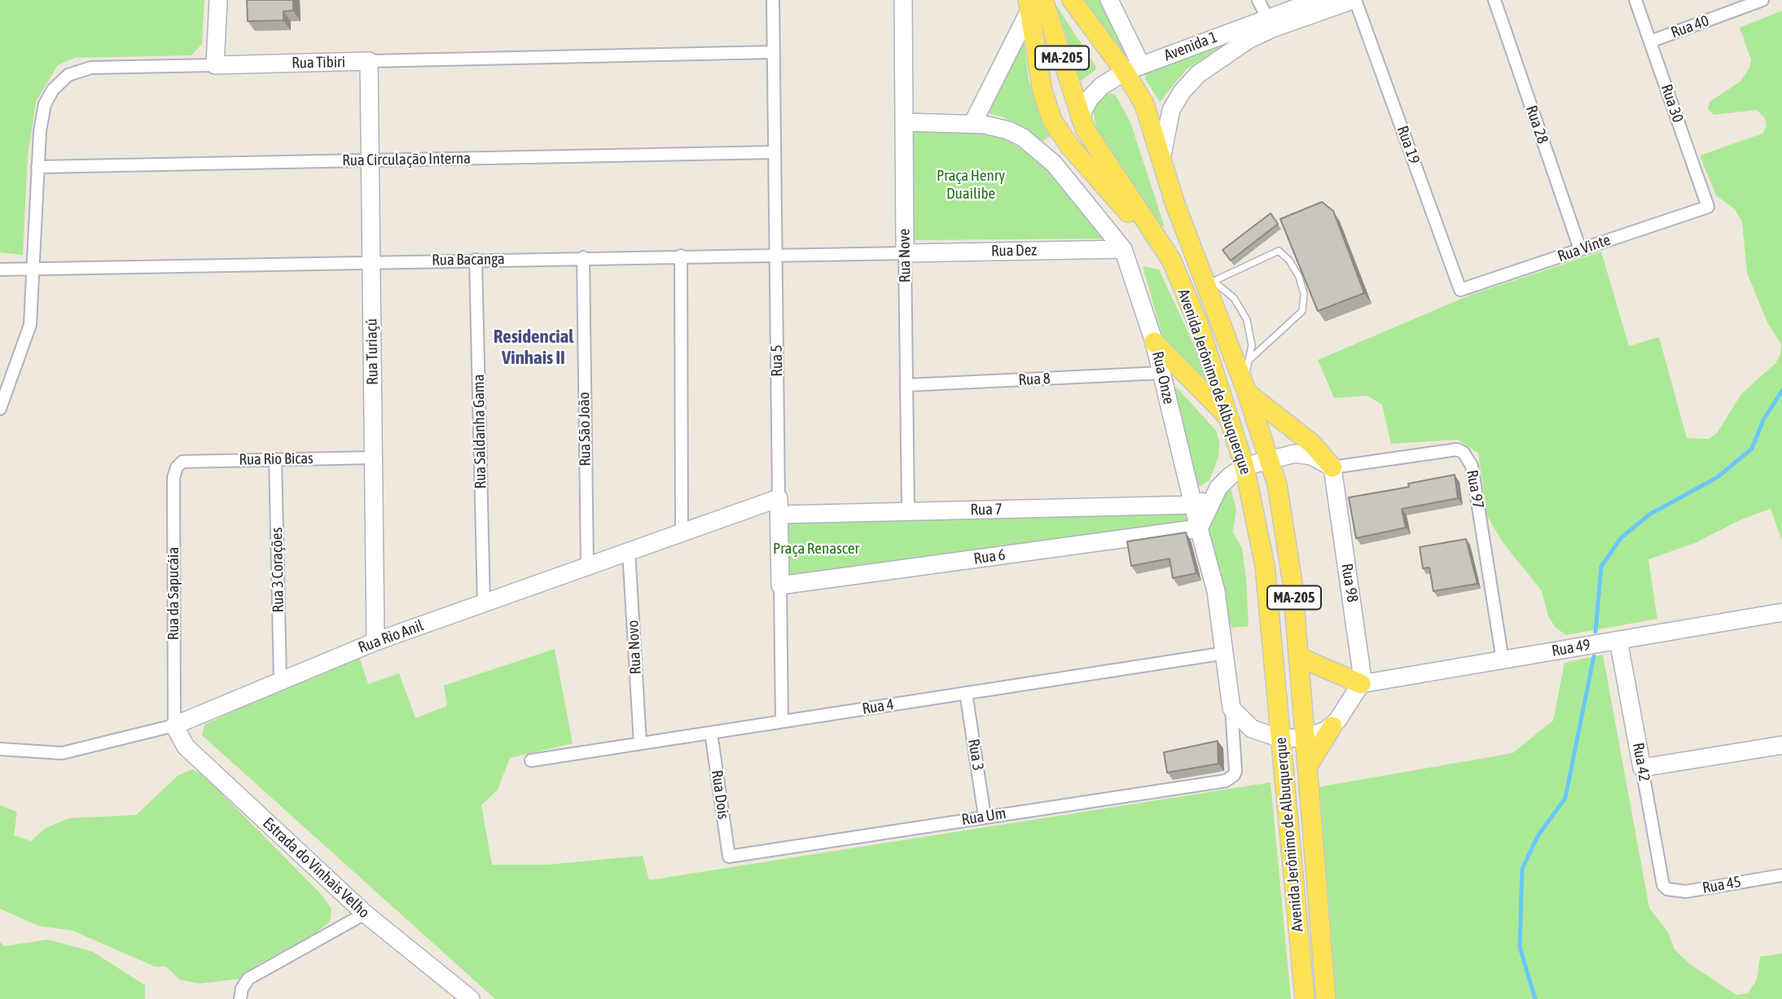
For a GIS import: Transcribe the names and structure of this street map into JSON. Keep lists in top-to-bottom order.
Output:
{
  "streets": {
    "main road": ["MA-205", "Avenida Jerônimo de Albuquerque"],
    "street": [
      "Rua 40",
      "Avenida 1",
      "Rua Tibiri",
      "Rua 30",
      "Rua 28",
      "Rua 19",
      "Rua Circulação Interna",
      "Rua Vinte",
      "Rua Dez",
      "Rua Nove",
      "Rua Bacanga",
      "Rua Turiaçú",
      "Rua 5",
      "Rua Onze",
      "Rua 8",
      "Rua São João",
      "Rua Saldanha Gama",
      "Rua Rio Bicas",
      "Rua 97",
      "Rua 7",
      "Rua 6",
      "Rua 3 Corações",
      "Rua 98",
      "Rua da Sapucáia",
      "Rua Rio Anil",
      "Rua Novo",
      "Rua 49",
      "Rua 4",
      "Rua 3",
      "Rua 42",
      "Rua Dois",
      "Rua Um",
      "Estrada do Vinhais Velho",
      "Rua 45"
    ]
  },
  "crossings": [
    ["Rua 40", "Rua 30"],
    ["Avenida 1", "Rua 19"],
    ["Avenida 1", "Avenida Jerônimo de Albuquerque"],
    ["Rua Tibiri", "Rua Circulação Interna"],
    ["Rua Tibiri", "Rua Bacanga"],
    ["Rua Tibiri", "Rua Turiaçú"],
    ["Rua Tibiri", "Rua 5"],
    ["Rua 30", "Rua Vinte"],
    ["Rua 28", "Rua Vinte"],
    ["Rua 19", "Rua Vinte"],
    ["Rua Circulação Interna", "Rua Turiaçú"],
    ["Rua Circulação Interna", "Rua 5"],
    ["Rua Dez", "Rua Nove"],
    ["Rua Dez", "Rua Bacanga"],
    ["Rua Dez", "Rua Onze"],
    ["Rua Nove", "Rua Bacanga"],
    ["Rua Nove", "Rua Onze"],
    ["Rua Nove", "Rua 8"],
    ["Rua Nove", "Rua 7"],
    ["Rua Bacanga", "Rua Turiaçú"],
    ["Rua Bacanga", "Rua 5"],
    ["Rua Bacanga", "Rua São João"],
    ["Rua Bacanga", "Rua Saldanha Gama"],
    ["Rua Turiaçú", "Rua Rio Bicas"],
    ["Rua Turiaçú", "Rua Rio Anil"],
    ["Rua 5", "Rua 7"],
    ["Rua 5", "Rua 6"],
    ["Rua 5", "Rua Rio Anil"],
    ["Rua 5", "Rua 4"],
    ["Rua Onze", "Rua 8"],
    ["Rua Onze", "Rua 7"],
    ["Rua Onze", "Rua 6"],
    ["Rua Onze", "Rua 4"],
    ["Rua Onze", "Rua Um"],
    ["Rua São João", "Rua Rio Anil"],
    ["Rua Saldanha Gama", "Rua Rio Anil"],
    ["Rua Rio Bicas", "Rua 3 Corações"],
    ["Rua Rio Bicas", "Rua da Sapucáia"],
    ["Rua 97", "Rua 98"],
    ["Rua 97", "Rua 49"],
    ["Rua 7", "Rua Rio Anil"],
    ["Rua 3 Corações", "Rua Rio Anil"],
    ["Rua 98", "Rua 49"],
    ["Rua da Sapucáia", "Rua Rio Anil"],
    ["Rua da Sapucáia", "Estrada do Vinhais Velho"],
    ["Rua Rio Anil", "Rua Novo"],
    ["Rua Rio Anil", "Estrada do Vinhais Velho"],
    ["Rua Novo", "Rua 4"],
    ["Rua 49", "Rua 42"],
    ["Rua 4", "Rua 3"],
    ["Rua 4", "Rua Dois"],
    ["Rua 3", "Rua Um"],
    ["Rua 42", "Rua 45"],
    ["Rua Dois", "Rua Um"]
  ],
  "districts": ["Residencial Vinhais II"],
  "parks": ["Praça Henry Duailibe", "Praça Renascer"]
}
